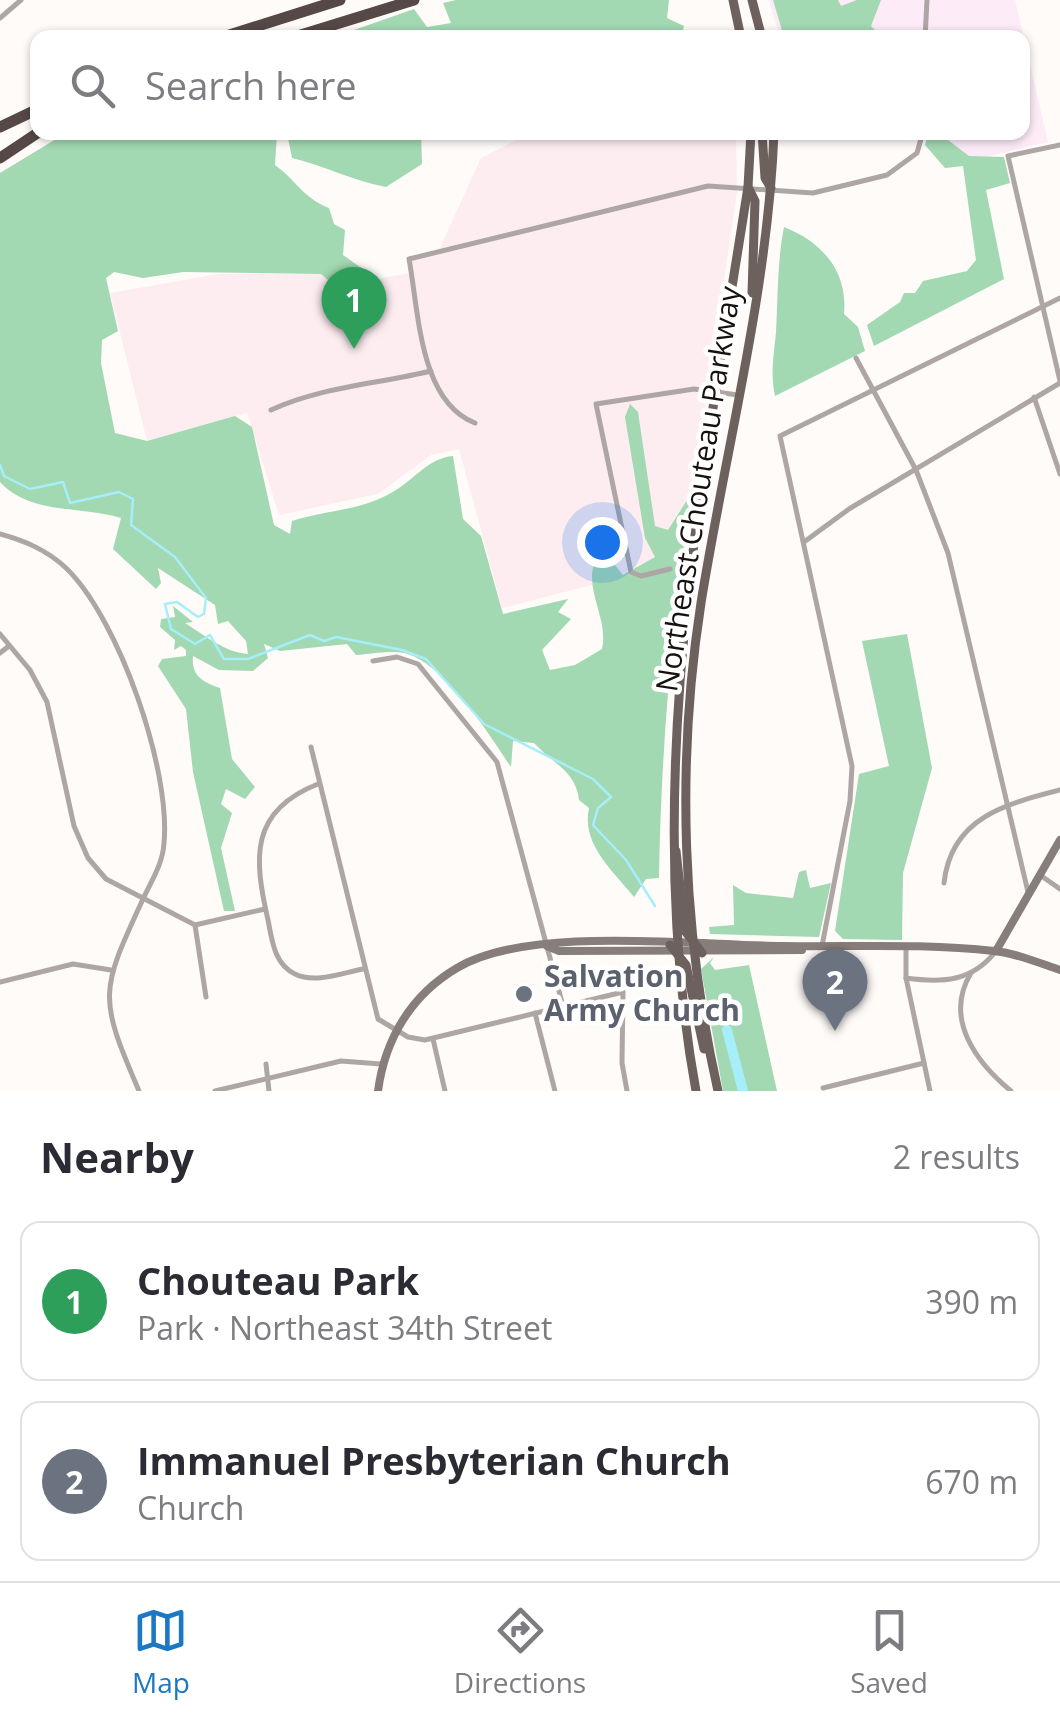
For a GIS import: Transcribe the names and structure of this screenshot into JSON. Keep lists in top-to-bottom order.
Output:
{
  "streets": {
    "main road": ["Northeast Chouteau Parkway"]
  },
  "places": ["Salvation Army Church"],
  "page": {
    "search": "Search here",
    "pins": ["1", "2"],
    "heading": ["Nearby", "2 results"],
    "list": [
      {
        "mark": "1",
        "name": "Chouteau Park",
        "note": "Park · Northeast 34th Street",
        "value": "390 m"
      },
      {
        "mark": "2",
        "name": "Immanuel Presbyterian Church",
        "note": "Church",
        "value": "670 m"
      }
    ],
    "nav": ["Map", "Directions", "Saved"]
  }
}
